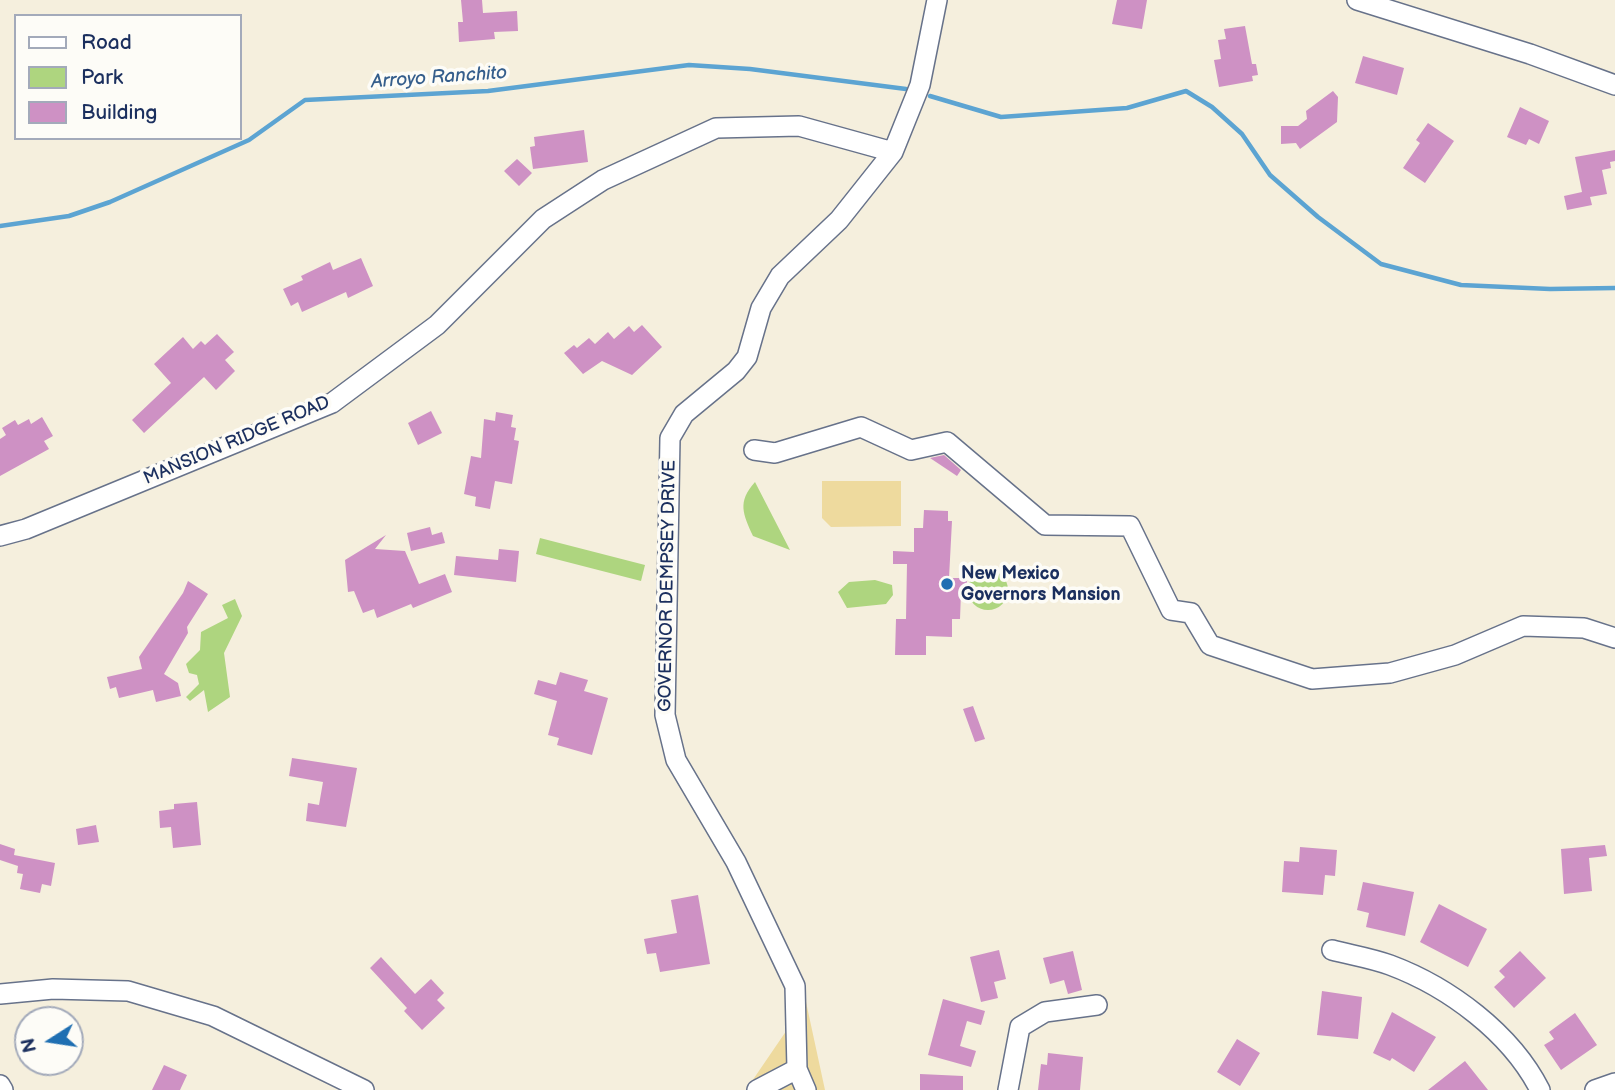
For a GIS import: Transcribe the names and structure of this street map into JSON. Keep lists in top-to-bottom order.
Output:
{
  "streets": {
    "street": ["MANSION RIDGE ROAD", "GOVERNOR DEMPSEY DRIVE"]
  },
  "crossings": [
    ["MANSION RIDGE ROAD", "GOVERNOR DEMPSEY DRIVE"]
  ],
  "water": ["Arroyo Ranchito"],
  "places": ["New Mexico Governors Mansion"],
  "legend": ["Road", "Park", "Building"],
  "north": "left"
}
